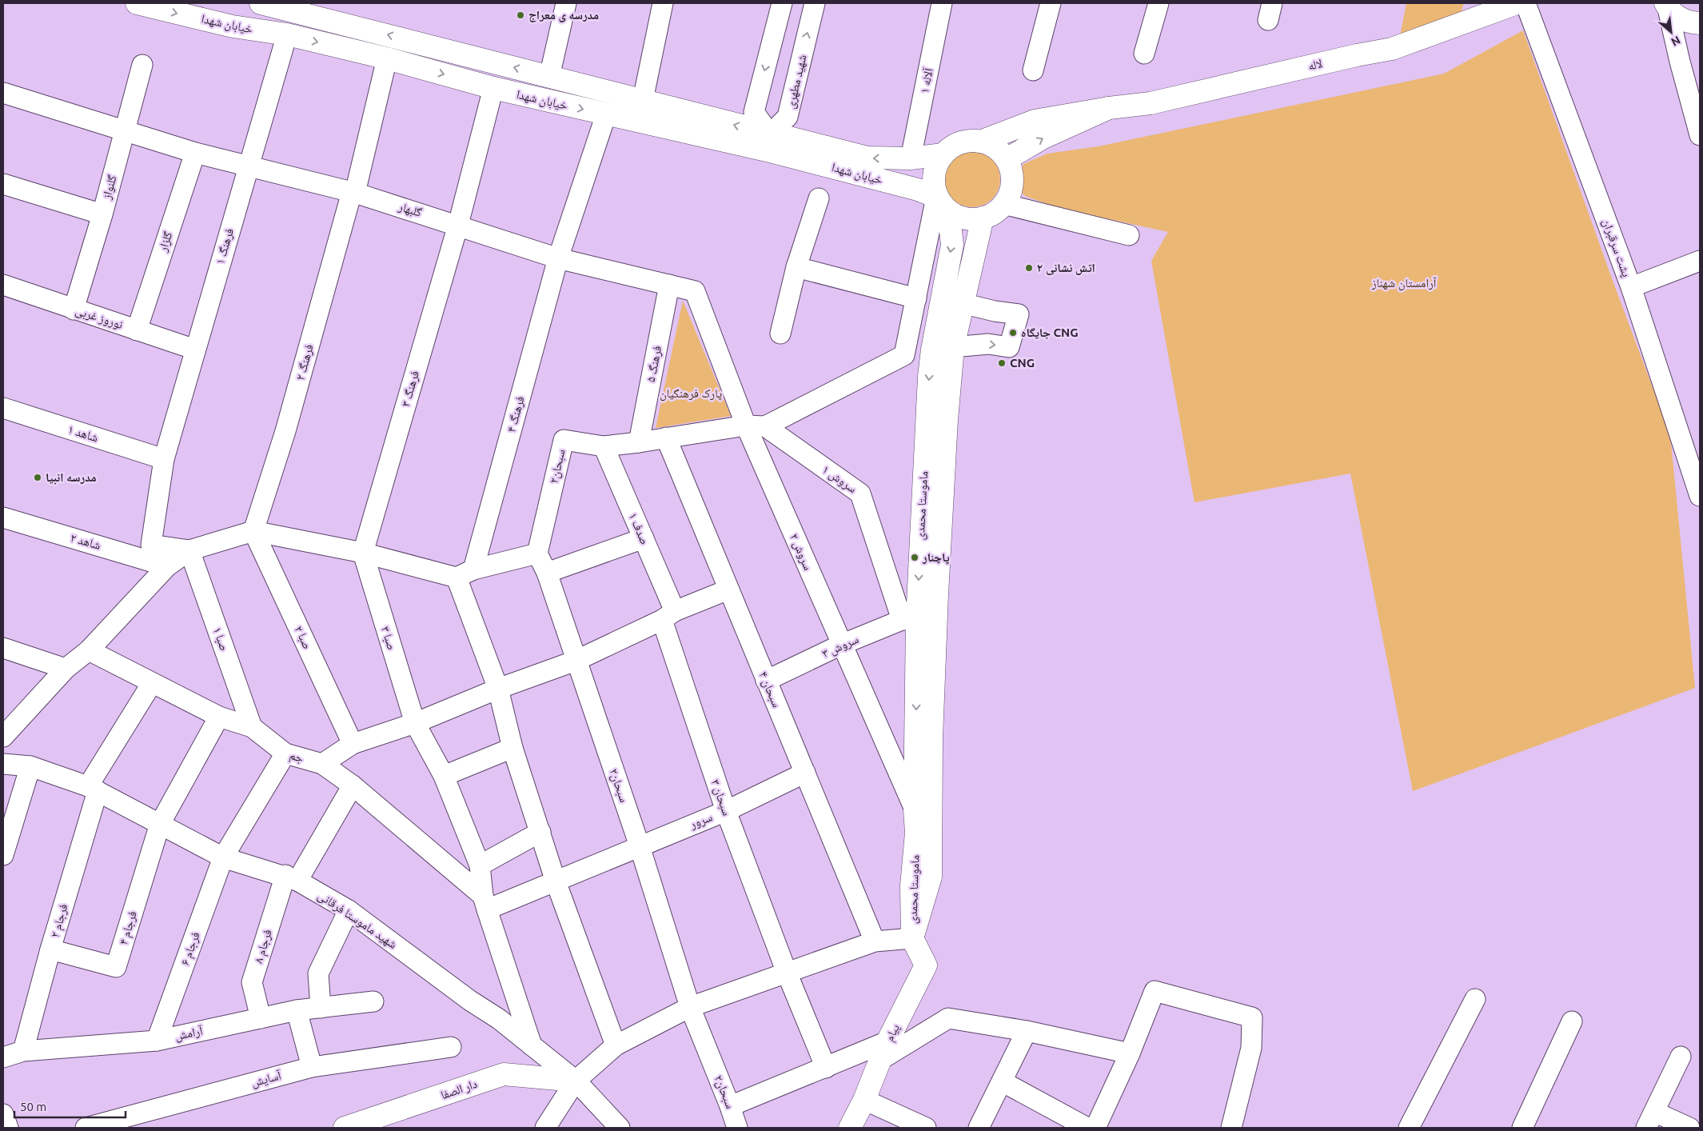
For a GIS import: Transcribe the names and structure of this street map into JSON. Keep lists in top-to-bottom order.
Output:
{
  "streets": {
    "main road": [
      "خیابان شهدا",
      "لاله",
      "ماموستا محمدی",
      "پیام",
      "دار الصفا"
    ],
    "street": [
      "آلاله ۱",
      "شهید مطهری",
      "گلنواز",
      "گلبهار",
      "گلزار",
      "فرهنگ ۱",
      "پشت سرقبران",
      "نوروز غربی",
      "فرهنگ ۲",
      "فرهنگ ۵",
      "فرهنگ ۳",
      "فرهنگ ۴",
      "شاهد ۱",
      "سبحان۲",
      "سروش ۱",
      "صدف ۱",
      "شاهد ۲",
      "سروش ۲",
      "صبا ۲",
      "صبا ۳",
      "صبا ۱",
      "سروش ۳",
      "سبحان ۴",
      "جم",
      "سبحان ۳",
      "سرور",
      "شهید ماموستا فرقانی",
      "فرجام ۲",
      "فرجام ۴",
      "فرجام ۸",
      "فرجام ۶",
      "آرامش",
      "آسایش"
    ]
  },
  "crossings": [
    ["خیابان شهدا", "آلاله ۱"],
    ["خیابان شهدا", "شهید مطهری"],
    ["خیابان شهدا", "فرهنگ ۱"],
    ["خیابان شهدا", "فرهنگ ۲"],
    ["خیابان شهدا", "فرهنگ ۳"],
    ["خیابان شهدا", "فرهنگ ۴"],
    ["خیابان شهدا", "ماموستا محمدی"],
    ["گلنواز", "گلبهار"],
    ["گلنواز", "نوروز غربی"],
    ["گلبهار", "گلزار"],
    ["گلبهار", "فرهنگ ۱"],
    ["گلبهار", "فرهنگ ۲"],
    ["گلبهار", "فرهنگ ۵"],
    ["گلبهار", "فرهنگ ۳"],
    ["گلبهار", "فرهنگ ۴"],
    ["گلبهار", "سروش ۲"],
    ["گلزار", "نوروز غربی"],
    ["فرهنگ ۱", "نوروز غربی"],
    ["فرهنگ ۱", "شاهد ۱"],
    ["فرهنگ ۱", "صبا ۱"],
    ["فرهنگ ۲", "صبا ۲"],
    ["فرهنگ ۳", "صبا ۳"],
    ["سبحان۲", "صدف ۱"],
    ["سبحان۲", "سرور"],
    ["سروش ۱", "ماموستا محمدی"],
    ["سروش ۱", "سروش ۲"],
    ["سروش ۱", "سروش ۳"],
    ["ماموستا محمدی", "سروش ۲"],
    ["ماموستا محمدی", "سروش ۳"],
    ["ماموستا محمدی", "پیام"],
    ["صدف ۱", "سبحان ۳"],
    ["سروش ۲", "سروش ۳"],
    ["صبا ۳", "جم"],
    ["صبا ۳", "سرور"],
    ["صبا ۳", "شهید ماموستا فرقانی"],
    ["صبا ۱", "جم"],
    ["سروش ۳", "سبحان ۴"],
    ["سبحان ۴", "سرور"],
    ["جم", "سرور"],
    ["جم", "فرجام ۲"],
    ["جم", "فرجام ۸"],
    ["جم", "فرجام ۶"],
    ["سبحان ۳", "سرور"],
    ["شهید ماموستا فرقانی", "فرجام ۲"],
    ["شهید ماموستا فرقانی", "فرجام ۴"],
    ["شهید ماموستا فرقانی", "فرجام ۸"],
    ["شهید ماموستا فرقانی", "فرجام ۶"],
    ["شهید ماموستا فرقانی", "دار الصفا"],
    ["فرجام ۲", "فرجام ۴"],
    ["فرجام ۲", "آرامش"],
    ["فرجام ۸", "آرامش"],
    ["فرجام ۶", "آرامش"]
  ],
  "parks": ["آرامستان شهناز", "پارک فرهنگیان"],
  "places": [
    "مدرسه ی معراج",
    "اتش نشانی ۲",
    "جایگاه CNG",
    "CNG",
    "مدرسه انبیا",
    "پاچنار"
  ],
  "scale_bar": "50 m",
  "north": "bottom right"
}
